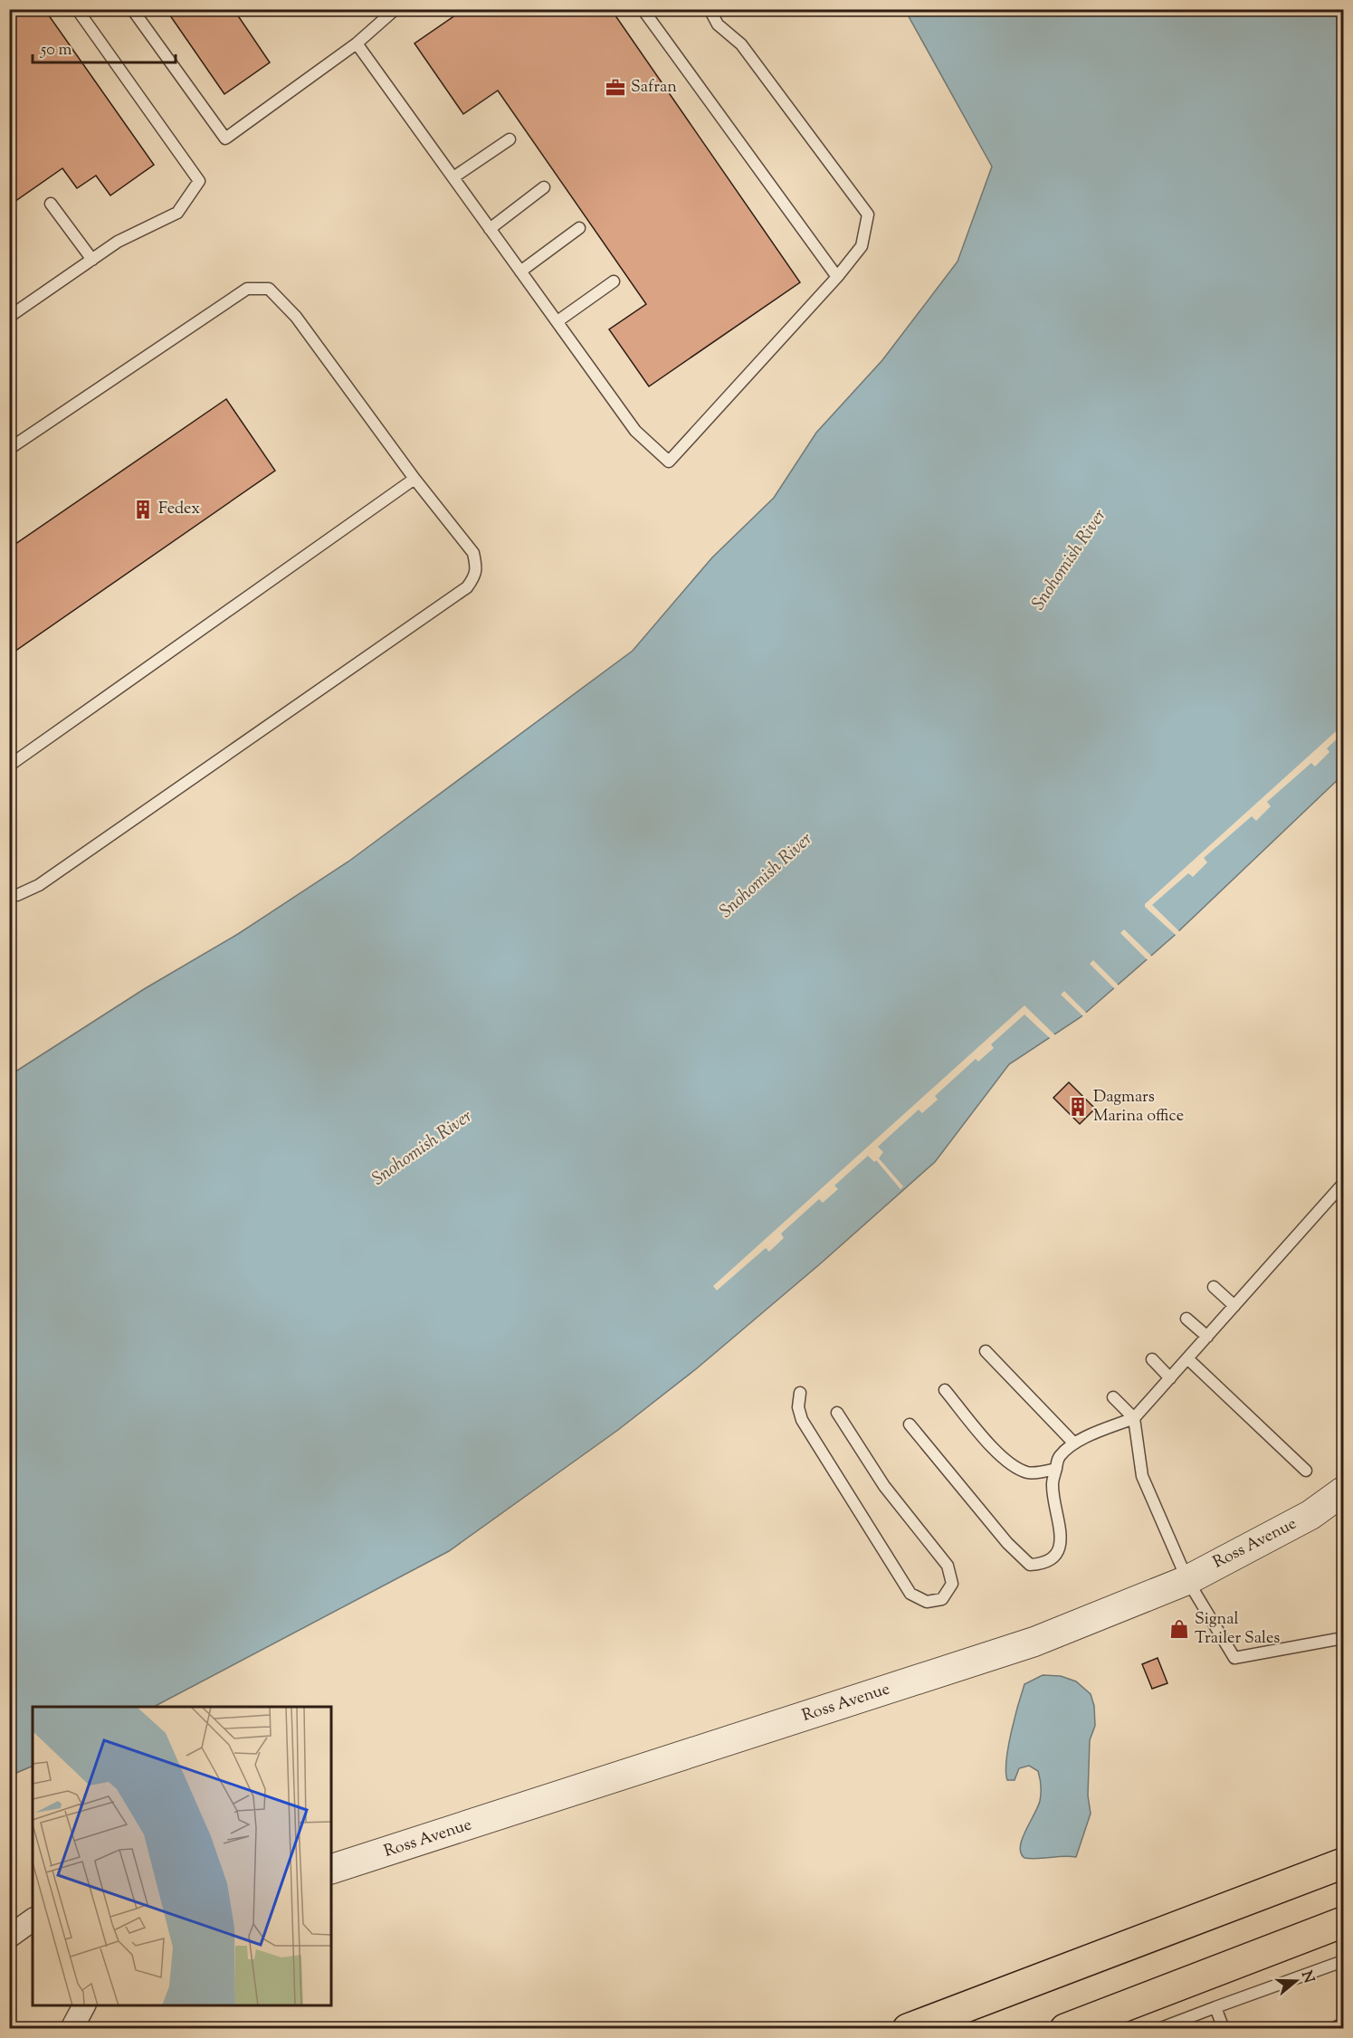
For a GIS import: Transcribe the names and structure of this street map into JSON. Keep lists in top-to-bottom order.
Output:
{
  "streets": {
    "street": ["Ross Avenue"]
  },
  "water": ["Snohomish River"],
  "places": {
    "office": ["Safran"],
    "building": ["Fedex", "Dagmars Marina office"],
    "shop": ["Signal Trailer Sales"]
  },
  "scale_bar": "50 m",
  "north": "right"
}
